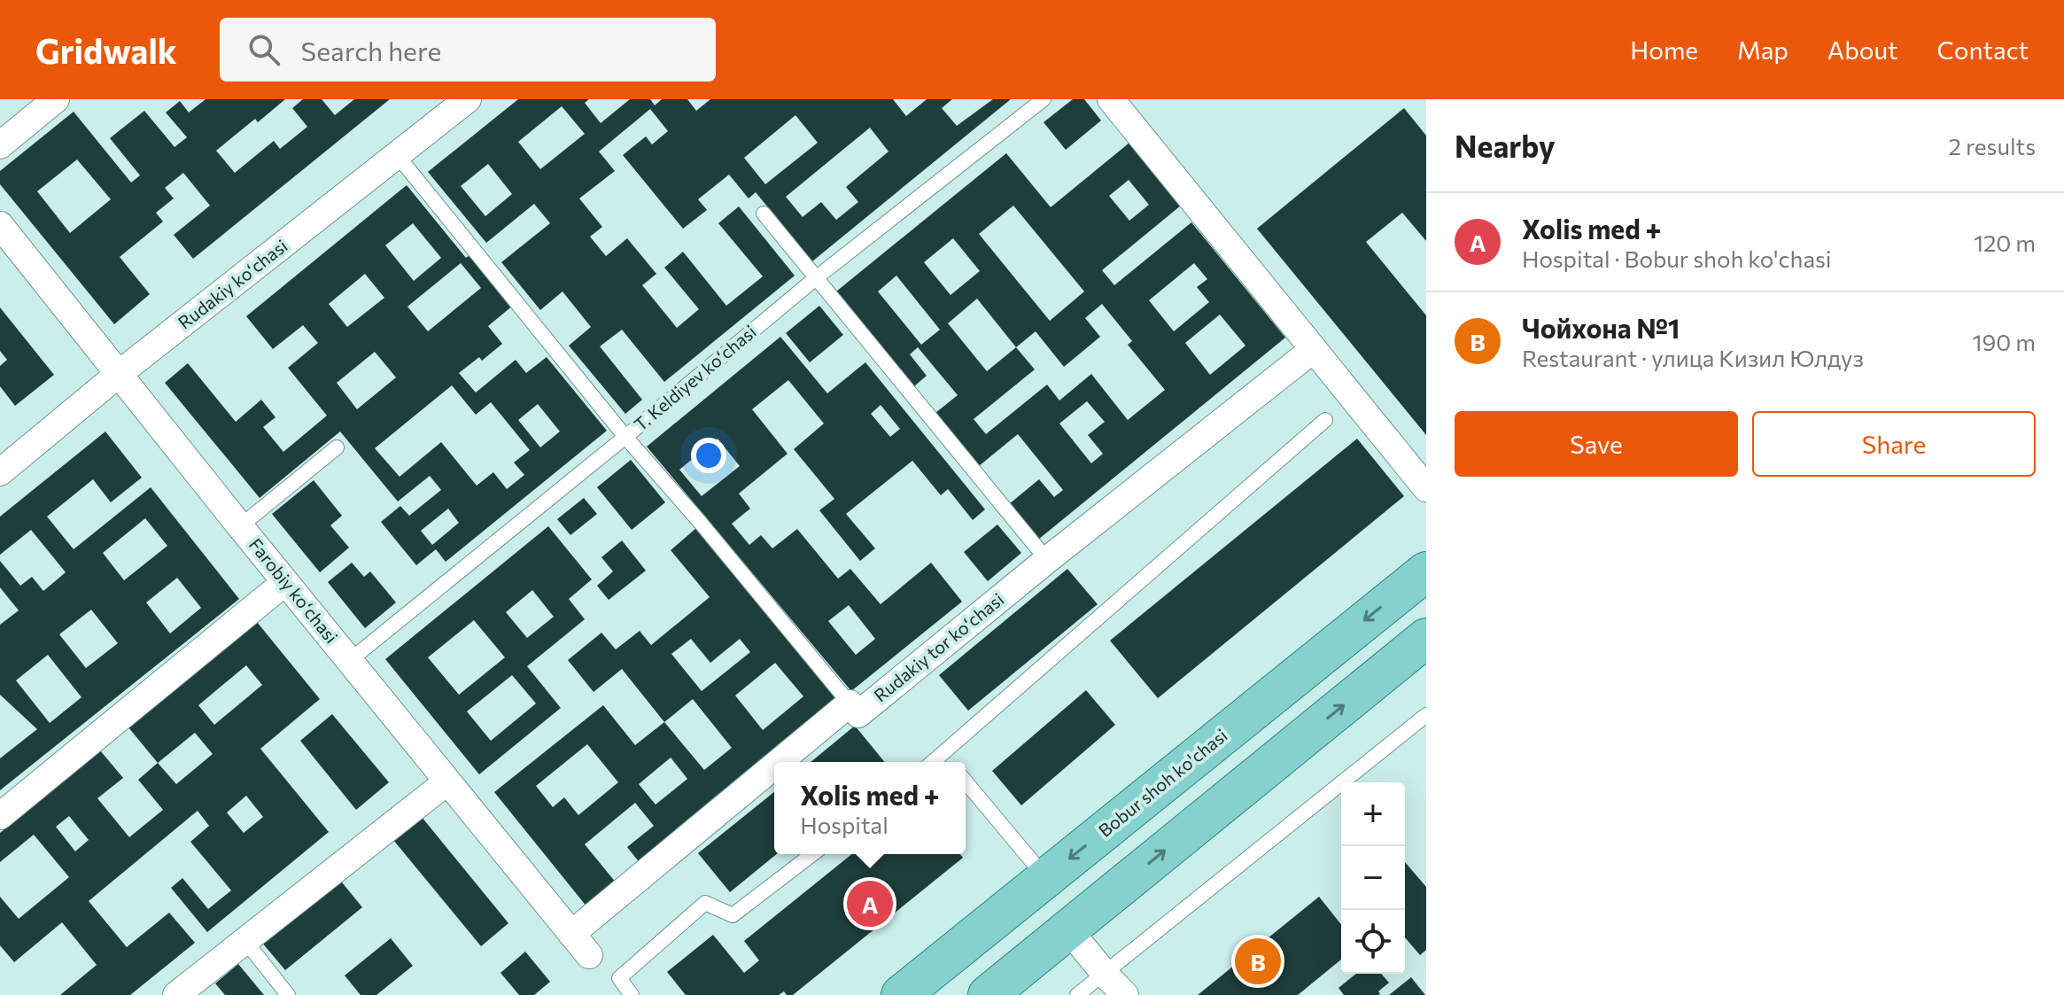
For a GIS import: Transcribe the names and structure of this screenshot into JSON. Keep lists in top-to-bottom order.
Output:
{
  "streets": {
    "main road": ["Bobur shoh ko'chasi"],
    "street": ["Rudakiy koʻchasi", "Farobiy koʻchasi", "Rudakiy tor koʻchasi"],
    "lane": ["T. Keldiyev koʻchasi"]
  },
  "crossings": [
    ["Rudakiy koʻchasi", "Farobiy koʻchasi"],
    ["T. Keldiyev koʻchasi", "Farobiy koʻchasi"],
    ["Farobiy koʻchasi", "Rudakiy tor koʻchasi"]
  ],
  "page": {
    "header": "Gridwalk",
    "search": "Search here",
    "nav": [
      "Home",
      "Map",
      "About",
      "Contact"
    ],
    "heading": ["Nearby", "2 results"],
    "list": [
      {
        "mark": "A",
        "name": "Xolis med +",
        "note": "Hospital · Bobur shoh ko'chasi",
        "value": "120 m"
      },
      {
        "mark": "B",
        "name": "Чойхона №1",
        "note": "Restaurant · улица Кизил Юлдуз",
        "value": "190 m"
      }
    ],
    "buttons": ["Save", "Share"],
    "popup": ["Xolis med +", "Hospital"],
    "map_buttons": ["+", "−"],
    "pins": ["A", "B"]
  }
}
